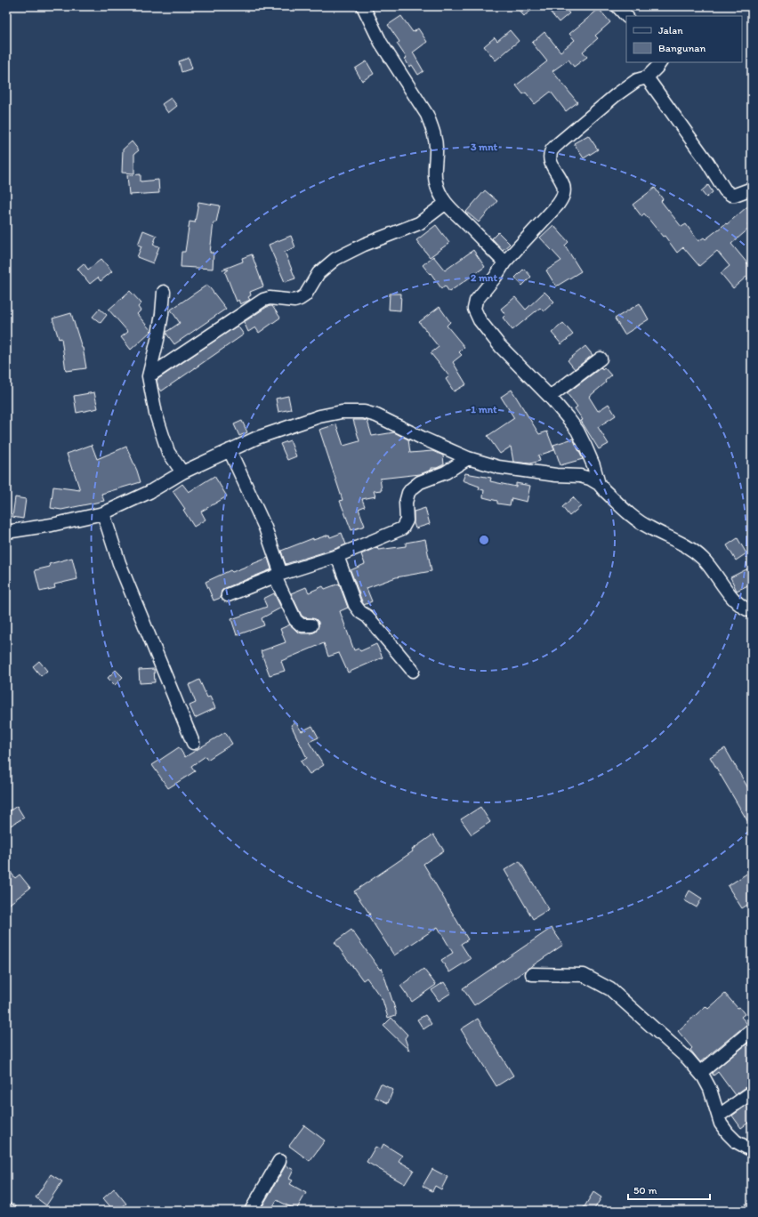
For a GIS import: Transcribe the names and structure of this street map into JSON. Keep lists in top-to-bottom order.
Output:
{
  "legend": ["Jalan", "Bangunan"],
  "scale_bar": "50 m",
  "rings": ["3 mnt", "2 mnt", "1 mnt"]
}
